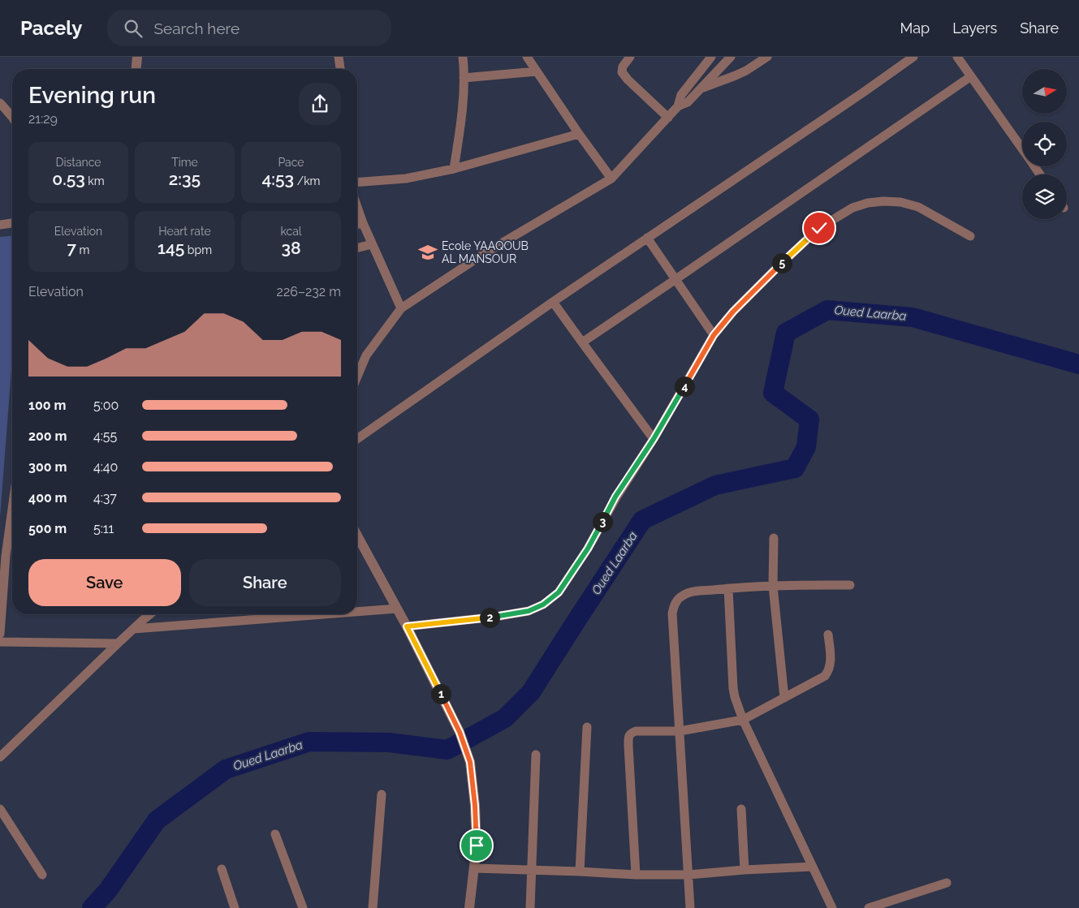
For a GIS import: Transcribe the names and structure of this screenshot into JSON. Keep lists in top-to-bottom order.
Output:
{
  "water": ["Oued Laarba"],
  "places": {
    "school or university": ["Ecole YAAQOUB AL MANSOUR"]
  },
  "north": "right",
  "page": {
    "header": "Pacely",
    "search": "Search here",
    "nav": ["Map", "Layers", "Share"],
    "heading": ["Evening run", "21:29"],
    "stats": [
      ["Distance", "0.53 km"],
      ["Time", "2:35"],
      ["Pace", "4:53 /km"],
      ["Elevation", "7 m"],
      ["Heart rate", "145 bpm"],
      ["kcal", "38"]
    ],
    "pins": [
      "5",
      "4",
      "3",
      "2",
      "1"
    ],
    "chart": ["Elevation", "226–232 m"],
    "list": [
      {
        "name": "100 m",
        "note": "5:00"
      },
      {
        "name": "200 m",
        "note": "4:55"
      },
      {
        "name": "300 m",
        "note": "4:40"
      },
      {
        "name": "400 m",
        "note": "4:37"
      },
      {
        "name": "500 m",
        "note": "5:11"
      }
    ],
    "buttons": ["Save", "Share"]
  }
}
